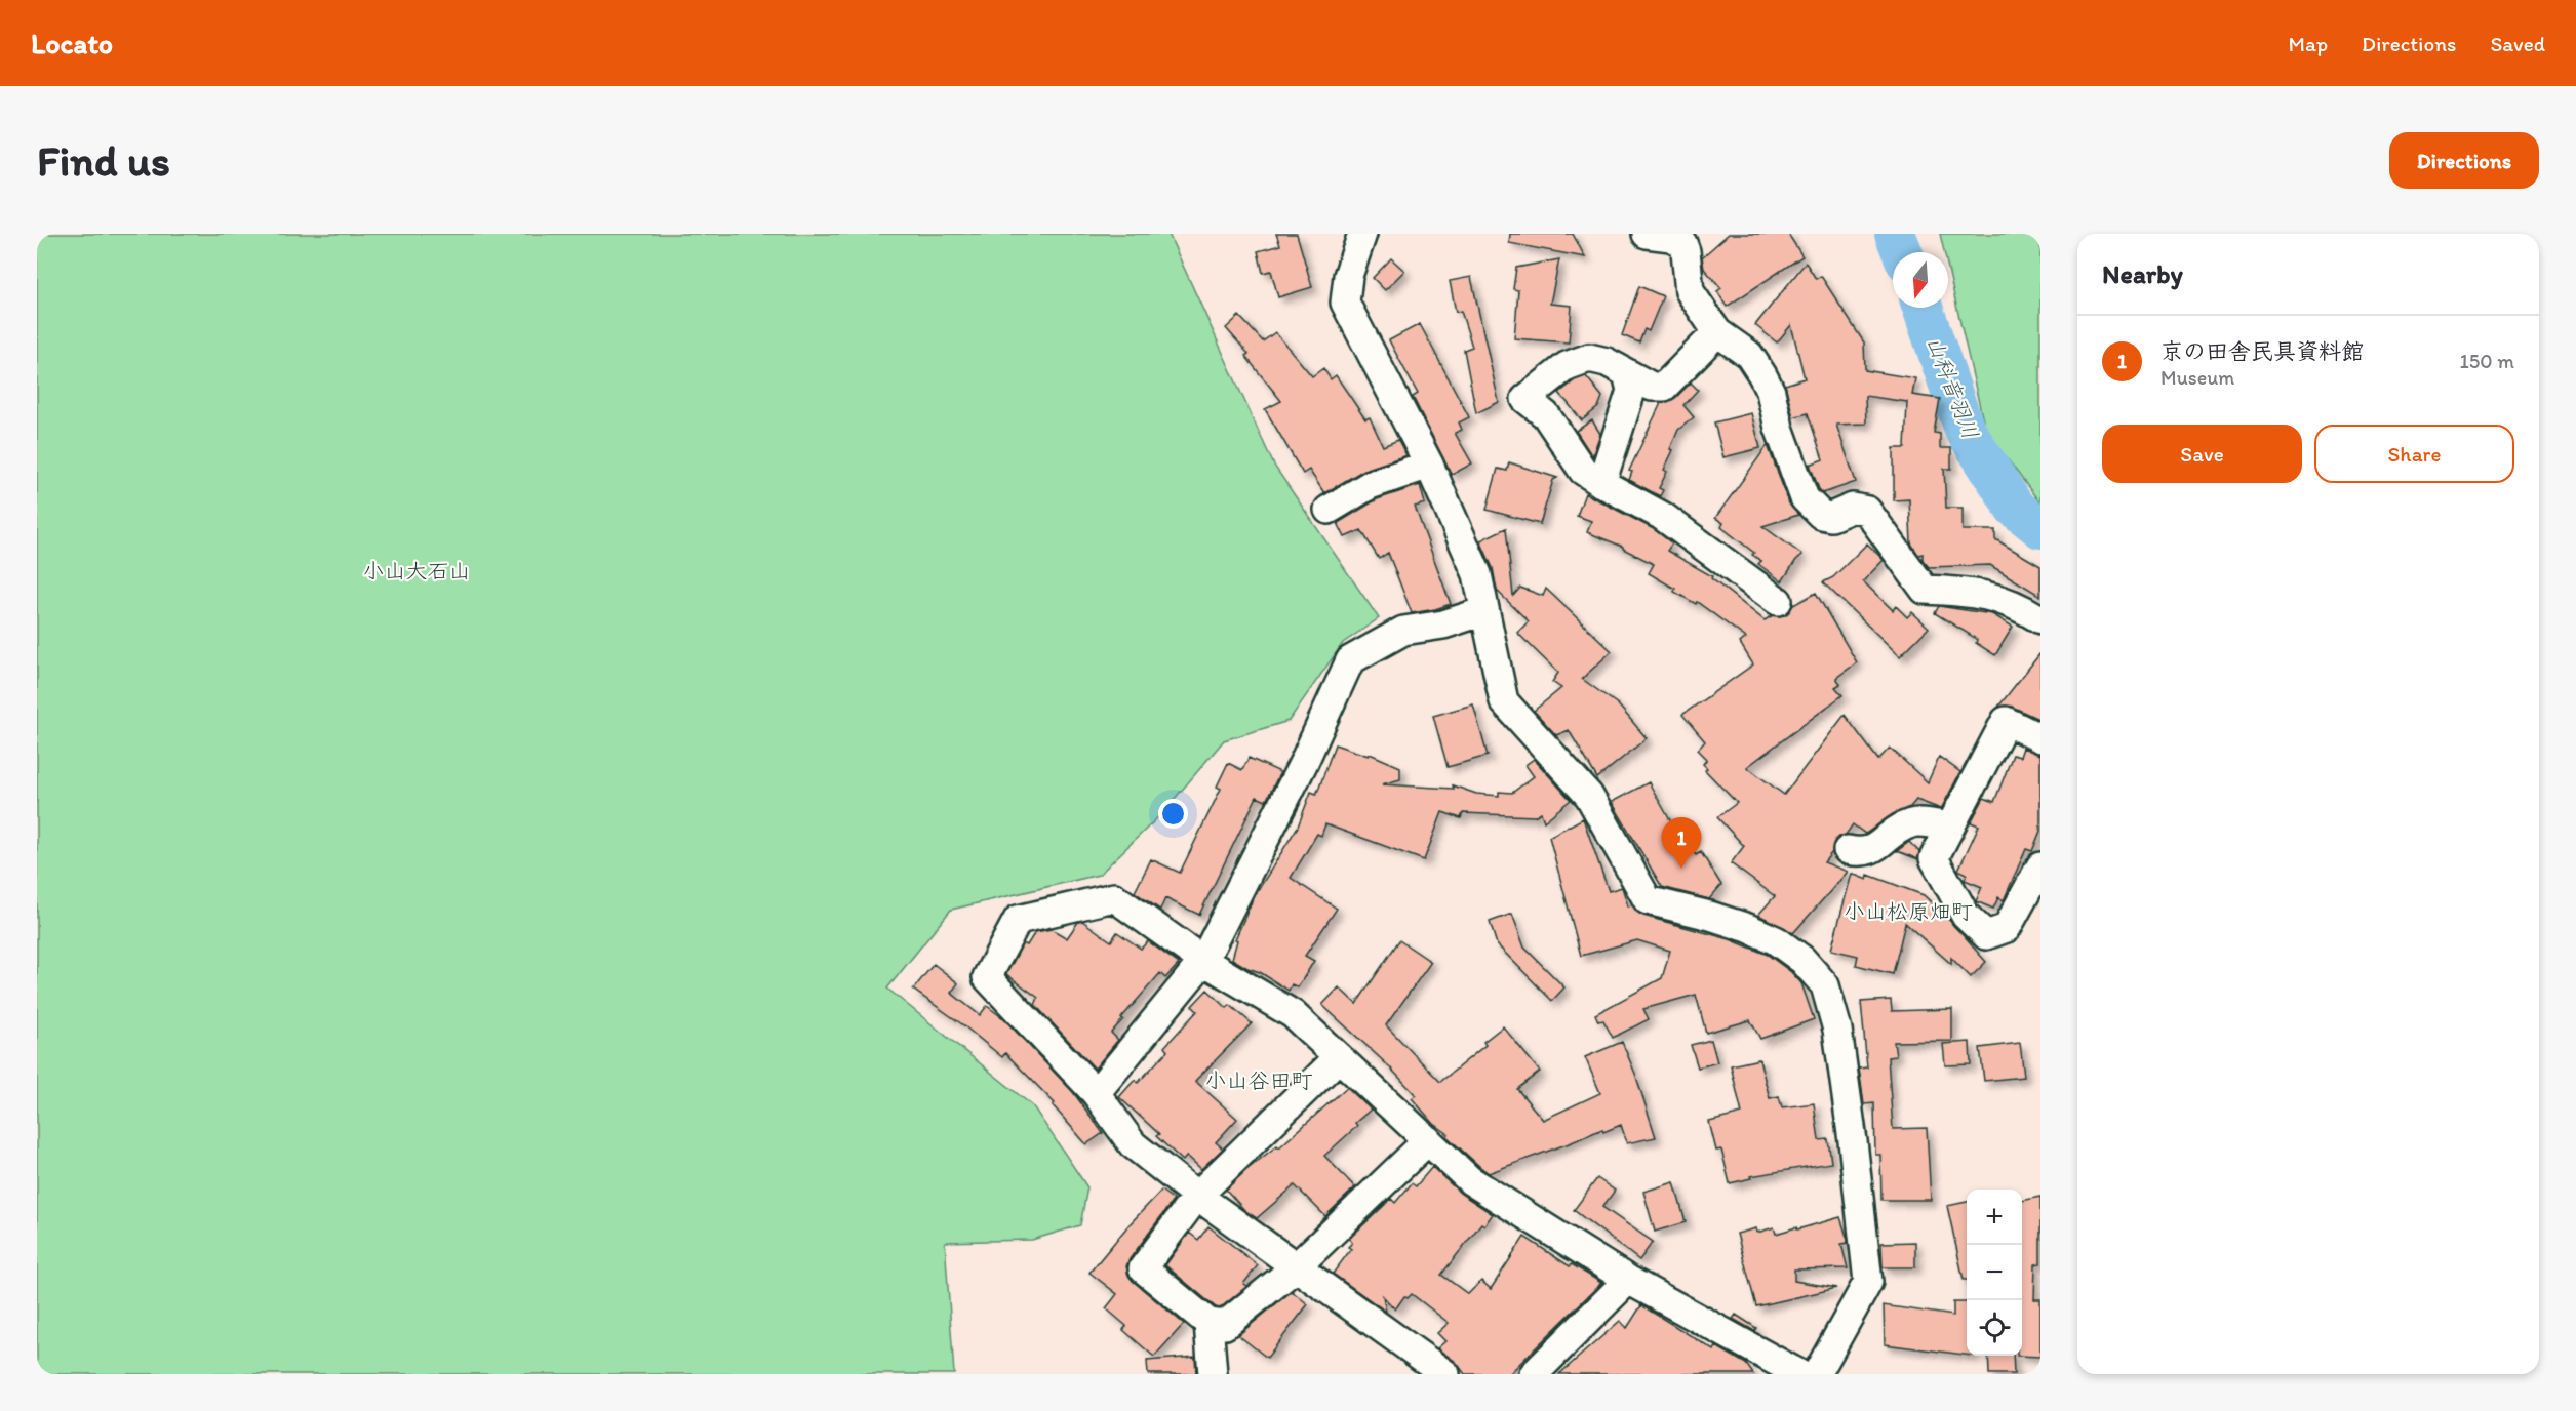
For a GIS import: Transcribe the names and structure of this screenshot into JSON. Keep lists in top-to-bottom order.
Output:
{
  "districts": ["小山大石山", "小山松原畑町", "小山谷田町"],
  "water": ["山科音羽川"],
  "north": "bottom",
  "page": {
    "header": "Locato",
    "nav": ["Map", "Directions", "Saved"],
    "buttons": [
      "Directions",
      ["Save", "Share"]
    ],
    "title": "Find us",
    "heading": "Nearby",
    "list": [
      {
        "mark": "1",
        "name": "京の田舎民具資料館",
        "note": "Museum",
        "value": "150 m"
      }
    ],
    "pins": "1",
    "map_buttons": ["+", "−"]
  }
}
